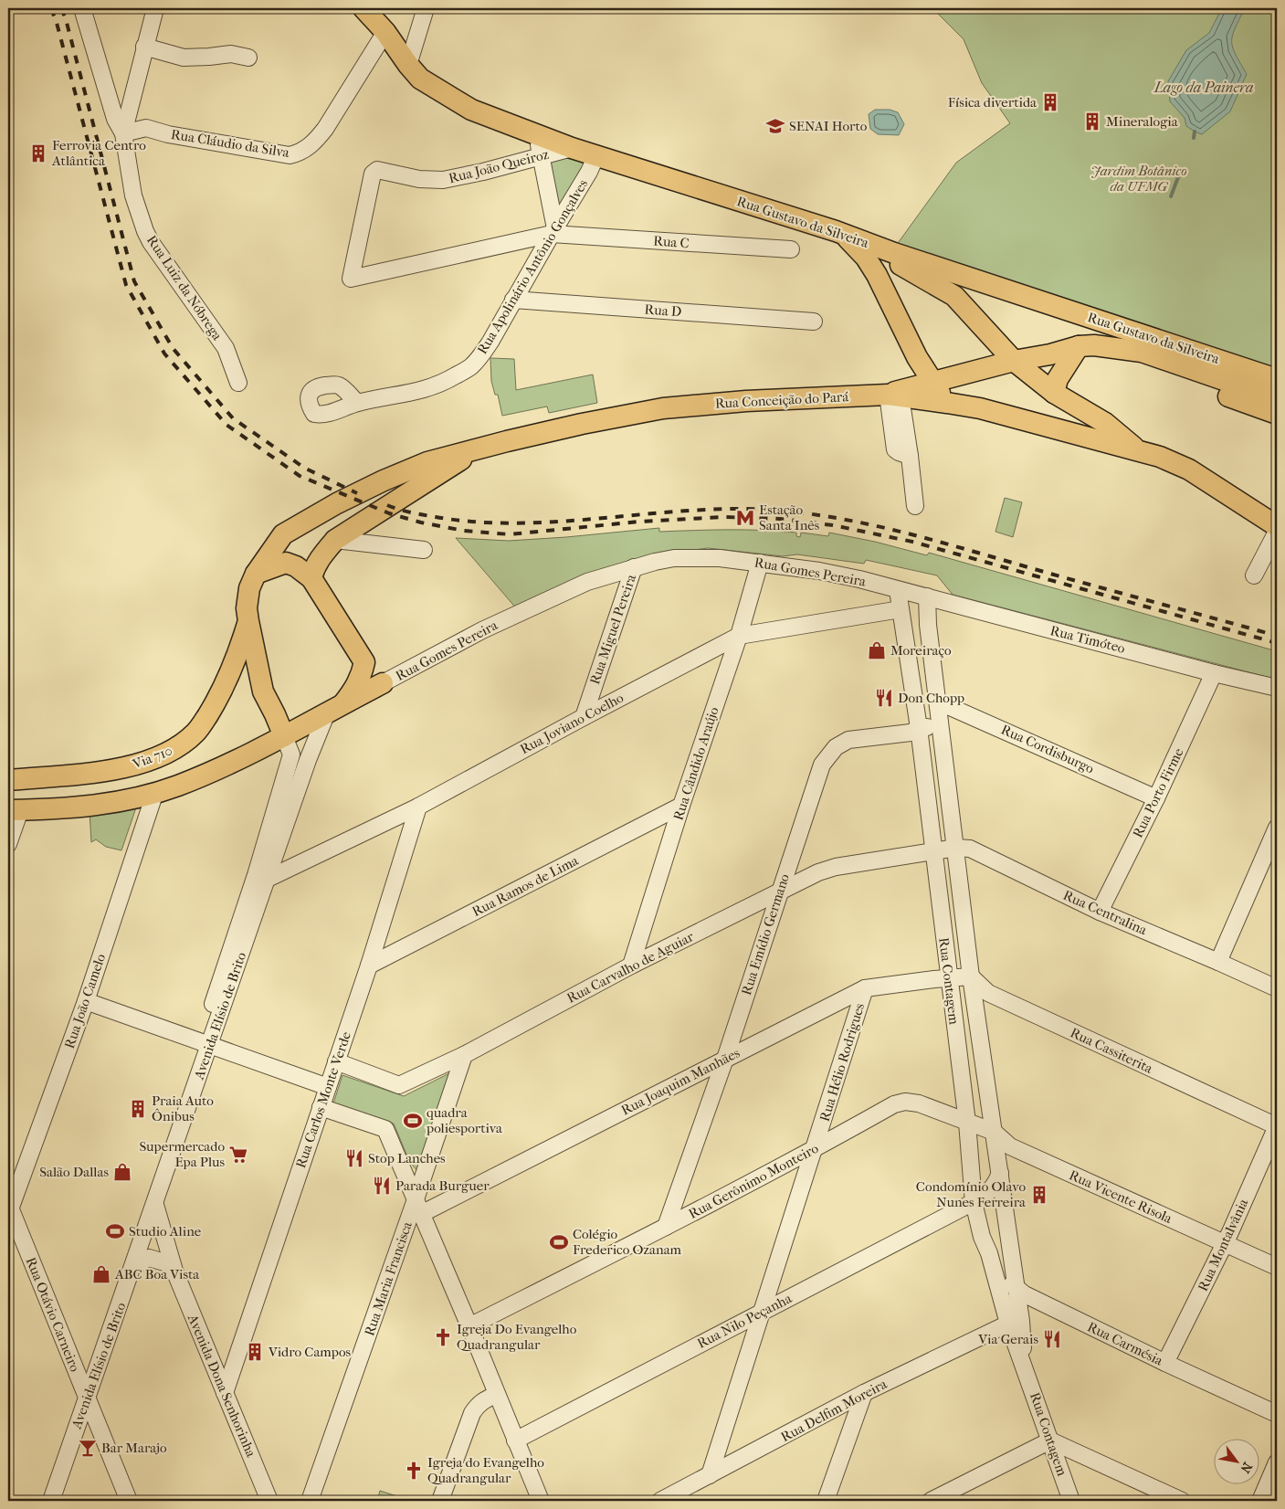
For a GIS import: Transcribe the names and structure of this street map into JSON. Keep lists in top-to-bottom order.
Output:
{
  "streets": {
    "main road": [
      "Rua Gustavo da Silveira",
      "Rua Conceição do Pará",
      "Rua Gomes Pereira",
      "Via 710"
    ],
    "street": [
      "Rua Cláudio da Silva",
      "Rua João Queiroz",
      "Rua C",
      "Rua Apolinário Antônio Gonçalves",
      "Rua Luiz da Nóbrega",
      "Rua D",
      "Rua Miguel Pereira",
      "Rua Timóteo",
      "Rua Joviano Coelho",
      "Rua Cordisburgo",
      "Rua Cândido Araújo",
      "Rua Porto Firme",
      "Rua Ramos de Lima",
      "Rua Centralina",
      "Rua Emídio Germano",
      "Rua Carvalho de Aguiar",
      "Rua Contagem",
      "Rua João Camelo",
      "Avenida Elísio de Brito",
      "Rua Cassiterita",
      "Rua Hélio Rodrigues",
      "Rua Joaquim Manhães",
      "Rua Carlos Monte Verde",
      "Rua Gerônimo Monteiro",
      "Rua Vicente Risola",
      "Rua Montalvânia",
      "Rua Maria Francisca",
      "Rua Otávio Carneiro",
      "Rua Nilo Peçanha",
      "Rua Carmésia",
      "Avenida Dona Senhorinha",
      "Rua Delfim Moreira"
    ]
  },
  "crossings": [
    ["Rua Cláudio da Silva", "Rua Gustavo da Silveira"],
    ["Rua Cláudio da Silva", "Rua Luiz da Nóbrega"],
    ["Rua João Queiroz", "Rua Gustavo da Silveira"],
    ["Rua João Queiroz", "Rua C"],
    ["Rua Gustavo da Silveira", "Rua Apolinário Antônio Gonçalves"],
    ["Rua Gustavo da Silveira", "Rua Conceição do Pará"],
    ["Rua C", "Rua Apolinário Antônio Gonçalves"],
    ["Rua Apolinário Antônio Gonçalves", "Rua D"],
    ["Rua Gomes Pereira", "Rua Miguel Pereira"],
    ["Rua Gomes Pereira", "Rua Timóteo"],
    ["Rua Gomes Pereira", "Rua Cândido Araújo"],
    ["Rua Gomes Pereira", "Rua Contagem"],
    ["Rua Gomes Pereira", "Rua João Camelo"],
    ["Rua Gomes Pereira", "Avenida Elísio de Brito"],
    ["Rua Miguel Pereira", "Rua Joviano Coelho"],
    ["Rua Timóteo", "Rua Porto Firme"],
    ["Rua Timóteo", "Rua Contagem"],
    ["Rua Joviano Coelho", "Rua Cândido Araújo"],
    ["Rua Joviano Coelho", "Rua Contagem"],
    ["Rua Joviano Coelho", "Avenida Elísio de Brito"],
    ["Rua Joviano Coelho", "Rua Carlos Monte Verde"],
    ["Rua Cordisburgo", "Rua Porto Firme"],
    ["Rua Cordisburgo", "Rua Contagem"],
    ["Rua Cândido Araújo", "Rua Ramos de Lima"],
    ["Rua Cândido Araújo", "Rua Carvalho de Aguiar"],
    ["Rua Porto Firme", "Rua Centralina"],
    ["Rua Ramos de Lima", "Rua Carlos Monte Verde"],
    ["Rua Centralina", "Rua Carvalho de Aguiar"],
    ["Rua Centralina", "Rua Contagem"],
    ["Rua Emídio Germano", "Rua Carvalho de Aguiar"],
    ["Rua Emídio Germano", "Rua Contagem"],
    ["Rua Emídio Germano", "Rua Joaquim Manhães"],
    ["Rua Emídio Germano", "Rua Gerônimo Monteiro"],
    ["Rua Carvalho de Aguiar", "Rua Contagem"],
    ["Rua Carvalho de Aguiar", "Rua Carlos Monte Verde"],
    ["Rua Carvalho de Aguiar", "Rua Maria Francisca"],
    ["Rua Contagem", "Rua Cassiterita"],
    ["Rua Contagem", "Rua Joaquim Manhães"],
    ["Rua Contagem", "Rua Gerônimo Monteiro"],
    ["Rua Contagem", "Rua Vicente Risola"],
    ["Rua Contagem", "Rua Nilo Peçanha"],
    ["Rua Contagem", "Rua Carmésia"],
    ["Rua Contagem", "Rua Delfim Moreira"],
    ["Rua João Camelo", "Rua Otávio Carneiro"],
    ["Avenida Elísio de Brito", "Rua Otávio Carneiro"],
    ["Avenida Elísio de Brito", "Avenida Dona Senhorinha"],
    ["Rua Cassiterita", "Rua Montalvânia"],
    ["Rua Hélio Rodrigues", "Rua Joaquim Manhães"],
    ["Rua Hélio Rodrigues", "Rua Gerônimo Monteiro"],
    ["Rua Hélio Rodrigues", "Rua Nilo Peçanha"],
    ["Rua Hélio Rodrigues", "Rua Delfim Moreira"],
    ["Rua Joaquim Manhães", "Rua Maria Francisca"],
    ["Rua Carlos Monte Verde", "Avenida Dona Senhorinha"],
    ["Rua Gerônimo Monteiro", "Rua Vicente Risola"],
    ["Rua Vicente Risola", "Rua Montalvânia"],
    ["Rua Montalvânia", "Rua Carmésia"]
  ],
  "water": ["Lago da Painera"],
  "parks": ["Jardim Botânico da UFMG"],
  "places": {
    "building": [
      "Física divertida",
      "Mineralogia",
      "Ferrovia Centro Atlântica",
      "Praia Auto Ônibus",
      "Condomínio Olavo Nunes Ferreira",
      "Vidro Campos"
    ],
    "school or university": ["SENAI Horto"],
    "metro station": ["Estação Santa Inês"],
    "shop": ["Moreiraço", "Salão Dallas", "ABC Boa Vista"],
    "restaurant": [
      "Don Chopp",
      "Stop Lanches",
      "Parada Burguer",
      "Via Gerais"
    ],
    "sports": ["quadra poliesportiva", "Studio Aline", "Colégio Frederico Ozanam"],
    "supermarket": ["Supermercado Epa Plus"],
    "church": ["Igreja Do Evangelho Quadrangular", "Igreja do Evangelho Quadrangular"],
    "bar": ["Bar Marajo"]
  },
  "north": "bottom right"
}
